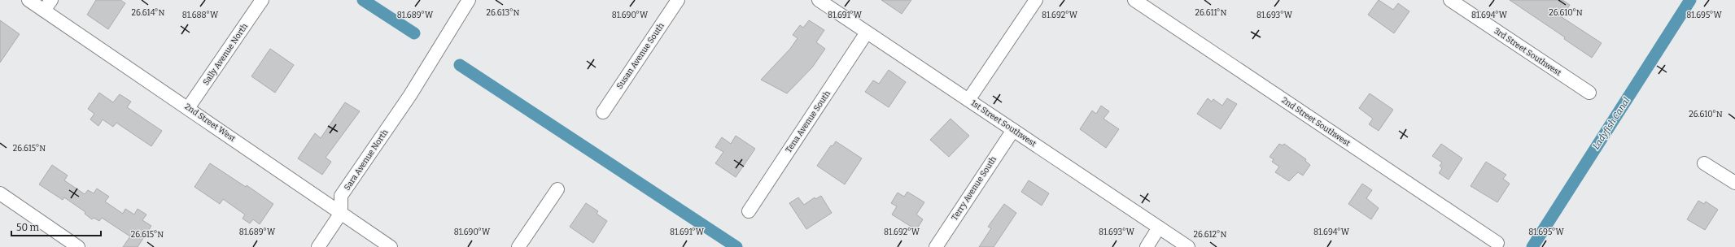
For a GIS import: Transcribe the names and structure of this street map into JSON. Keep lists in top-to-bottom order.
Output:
{
  "streets": {
    "street": [
      "3rd Street Southwest",
      "Sally Avenue North",
      "Susan Avenue South",
      "Tena Avenue South",
      "2nd Street Southwest",
      "2nd Street West",
      "1st Street Southwest",
      "Sara Avenue North",
      "Terry Avenue South"
    ]
  },
  "crossings": [
    ["Sally Avenue North", "2nd Street West"],
    ["Tena Avenue South", "1st Street Southwest"],
    ["2nd Street West", "Sara Avenue North"],
    ["1st Street Southwest", "Terry Avenue South"]
  ],
  "water": ["Ladyfish Canal"],
  "scale_bar": "50 m",
  "coordinates": [
    "26.614°N",
    "26.613°N",
    "26.611°N",
    "26.610°N",
    "81.688°W",
    "81.689°W",
    "81.690°W",
    "81.691°W",
    "81.692°W",
    "81.693°W",
    "81.694°W",
    "81.695°W",
    "26.615°N",
    "26.612°N"
  ]
}
